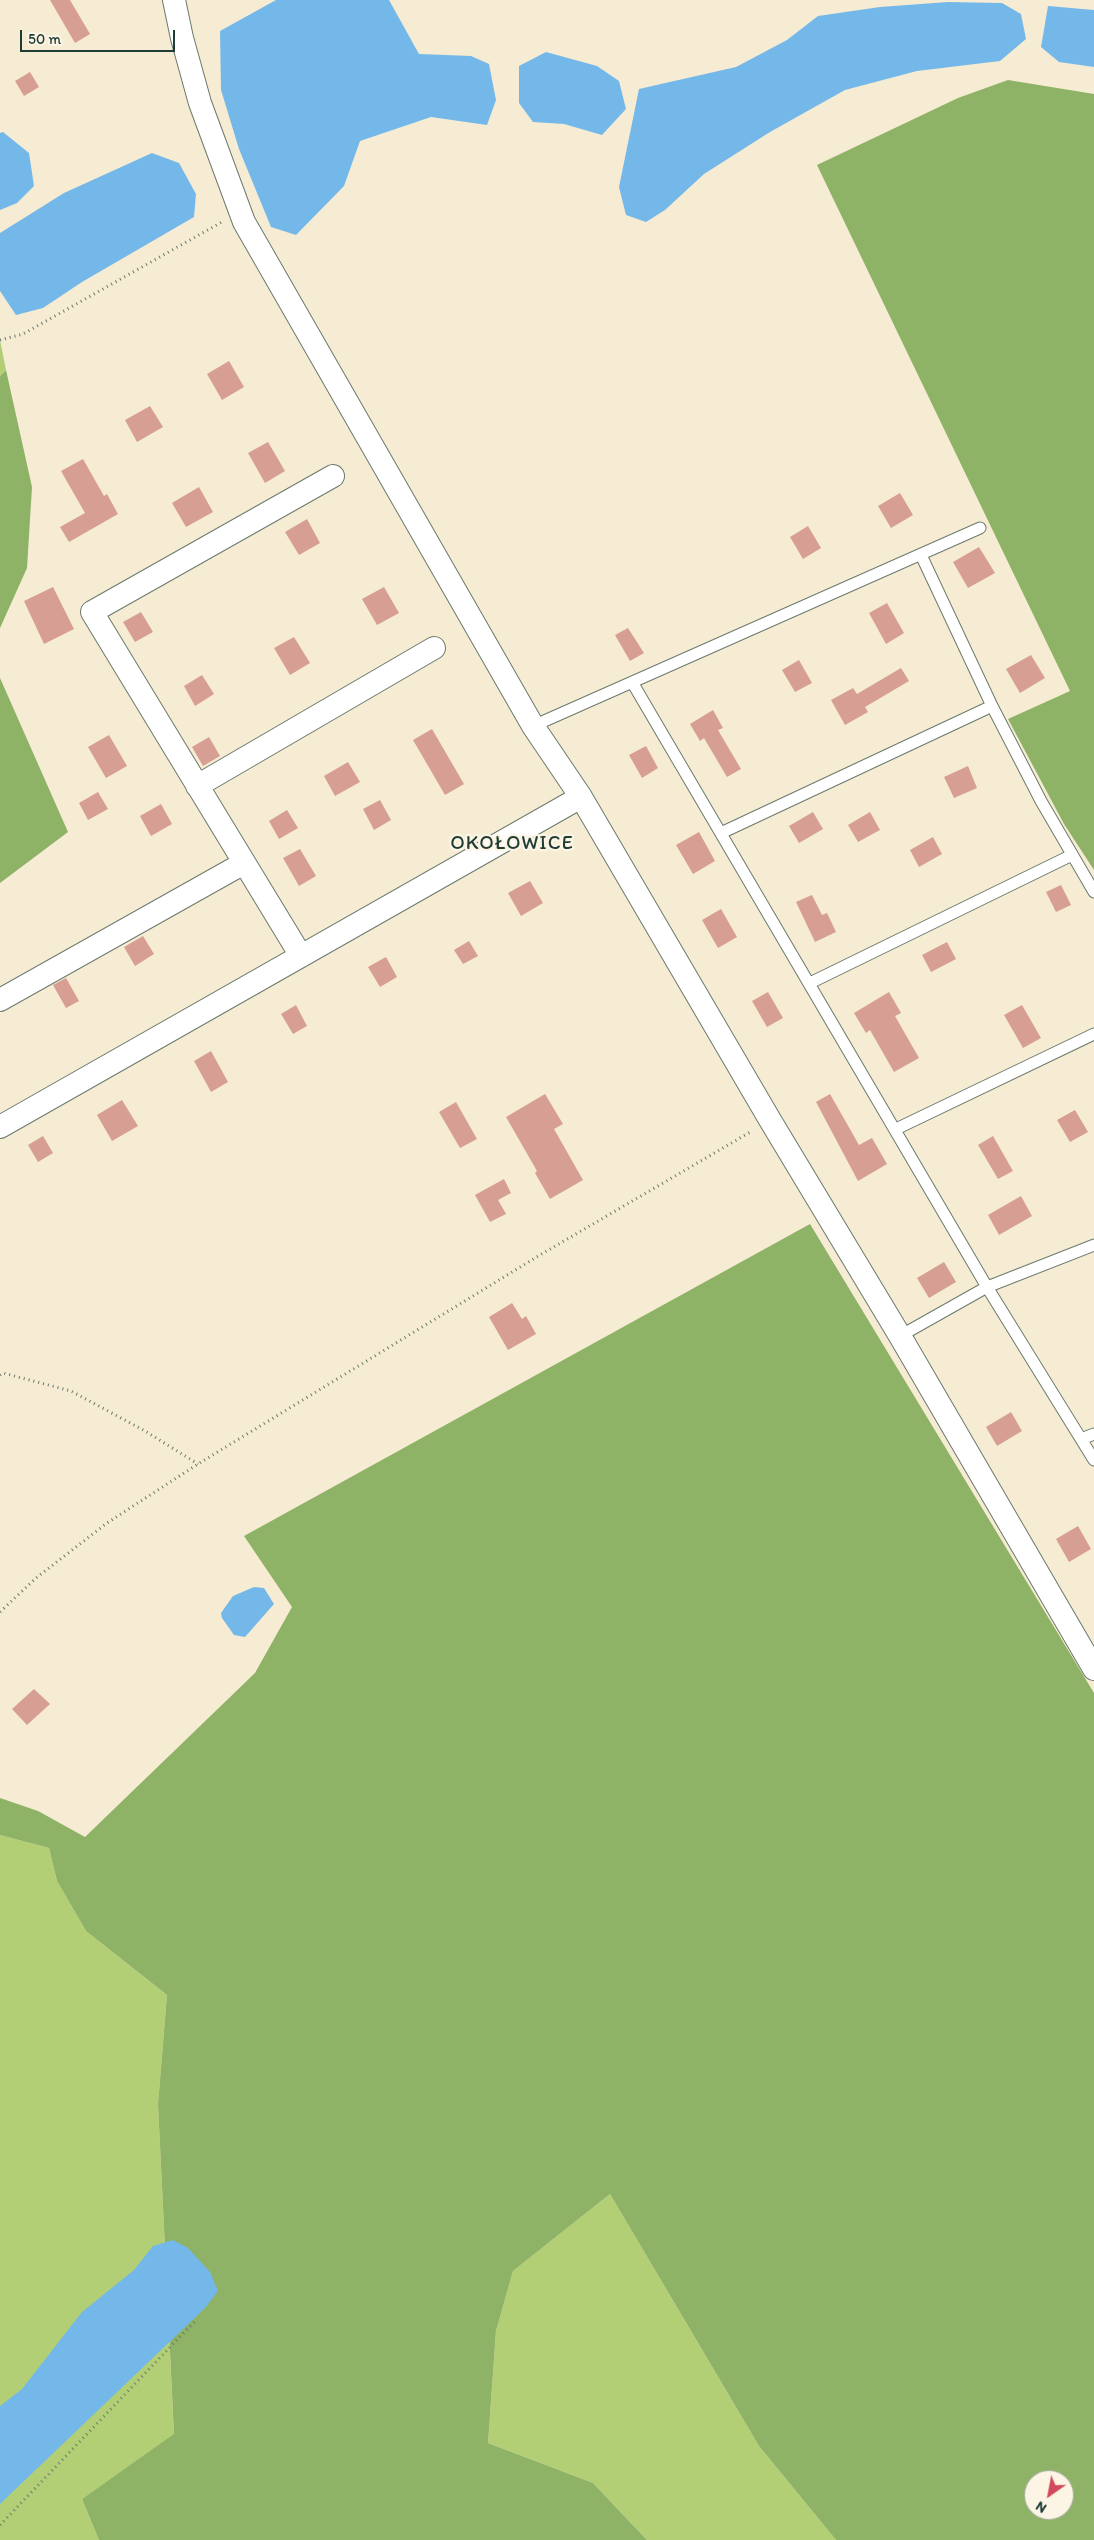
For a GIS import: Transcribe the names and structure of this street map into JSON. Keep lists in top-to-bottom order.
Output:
{
  "districts": ["OKOŁOWICE"],
  "scale_bar": "50 m",
  "north": "bottom left"
}
